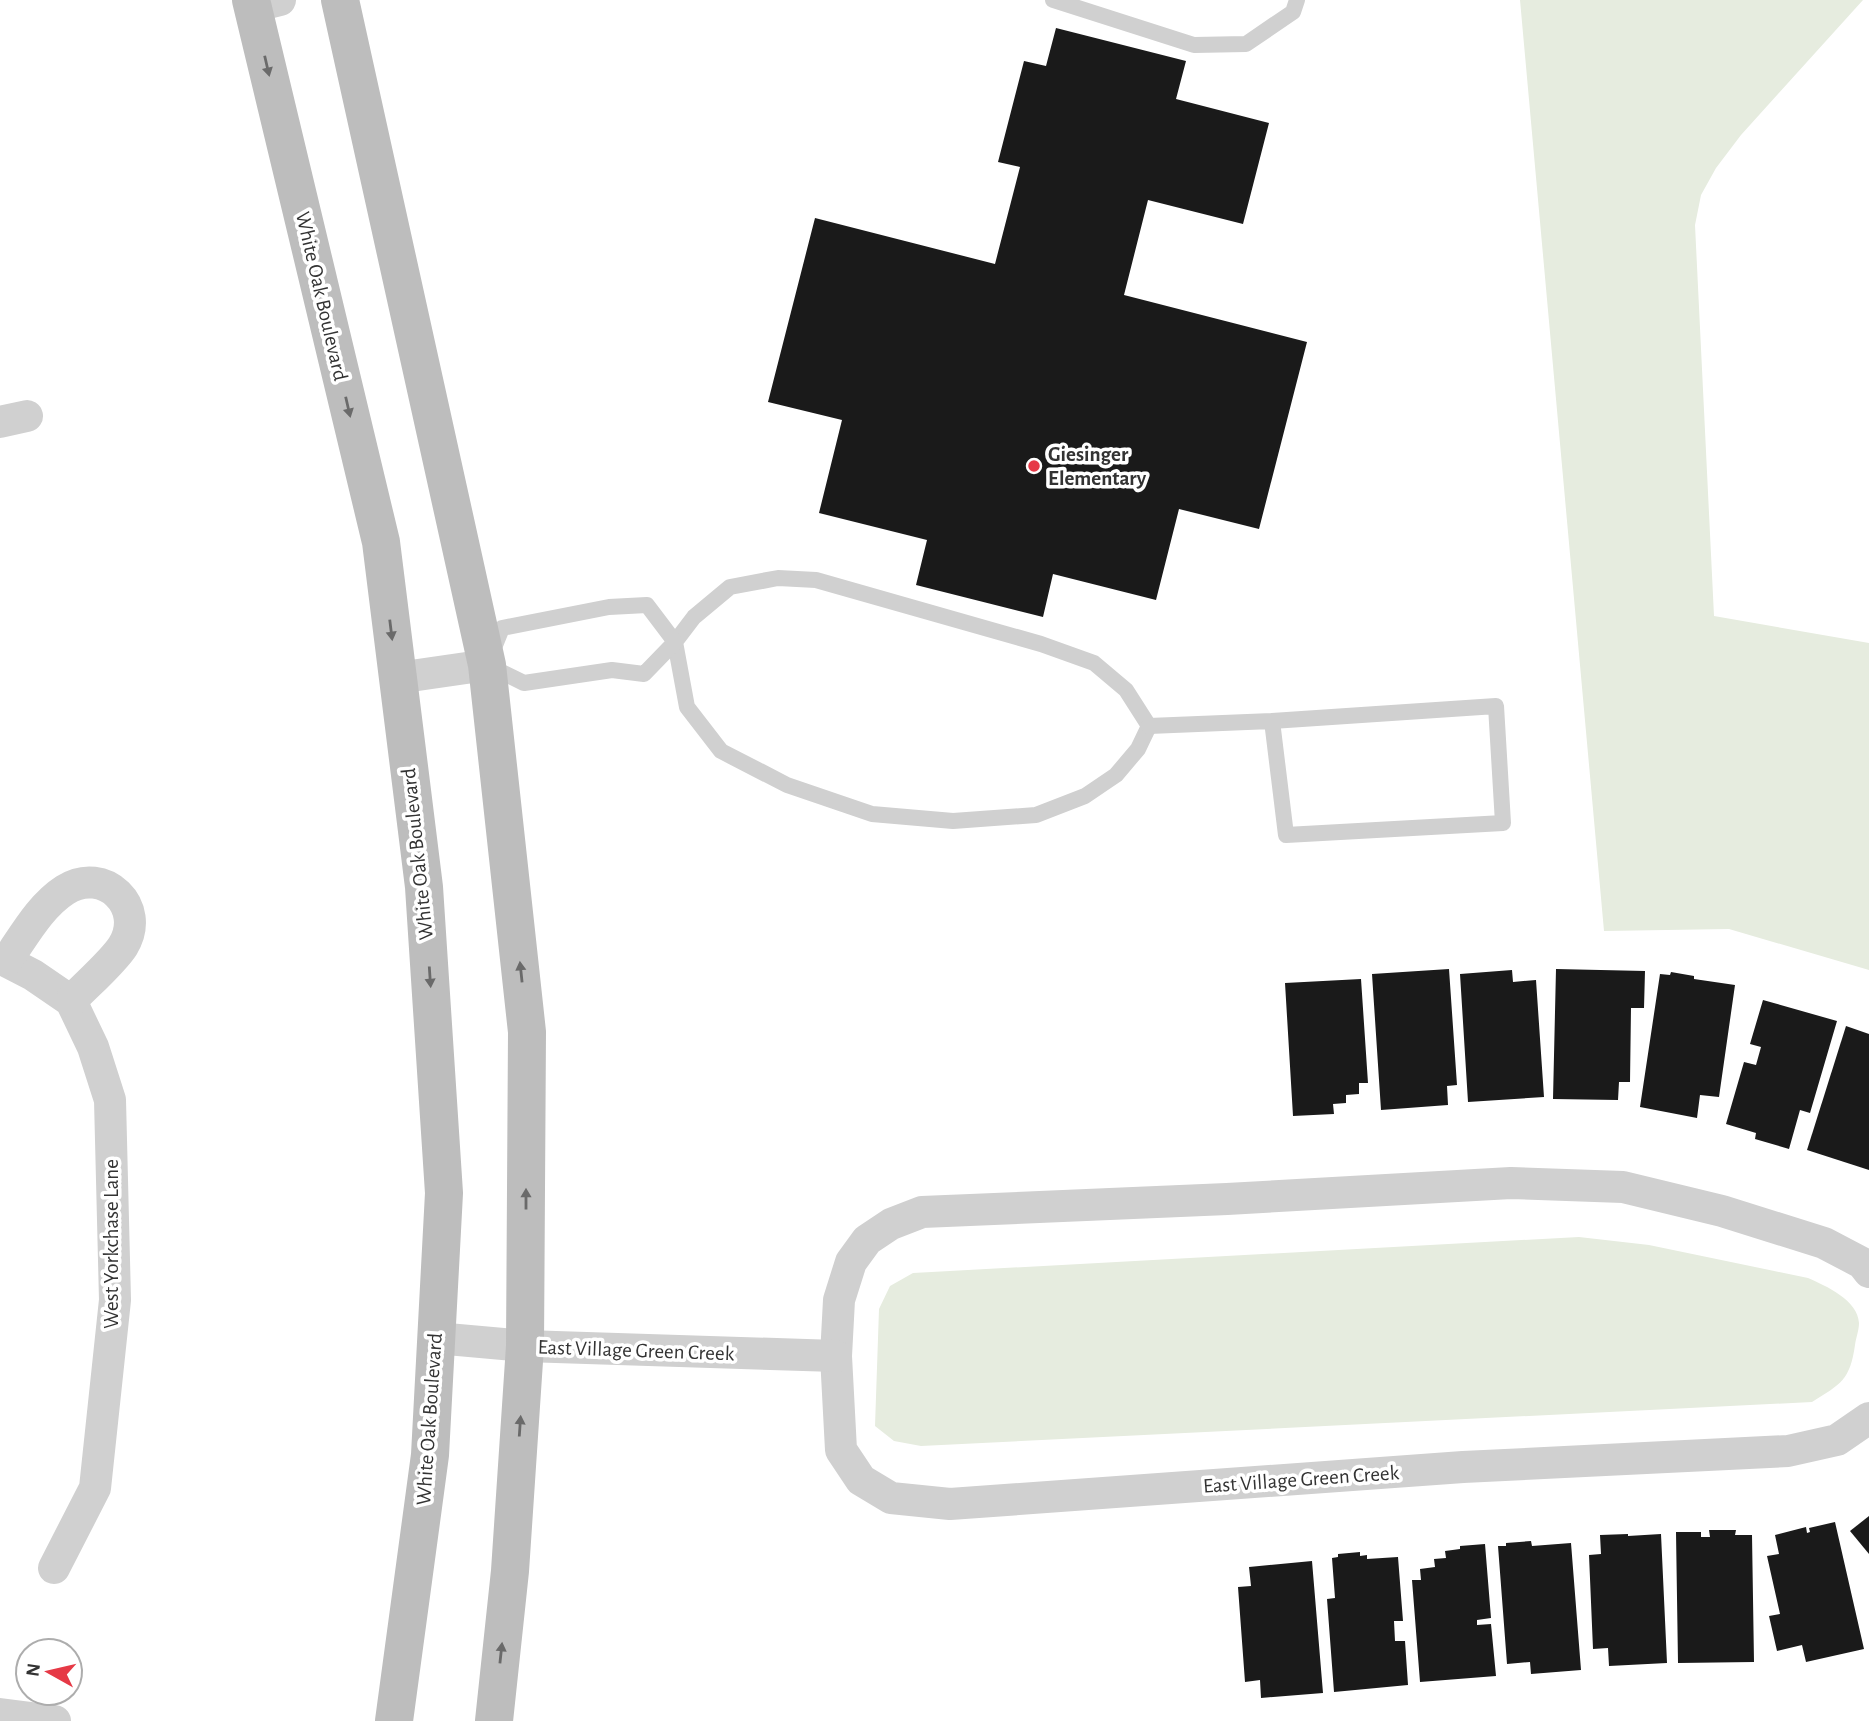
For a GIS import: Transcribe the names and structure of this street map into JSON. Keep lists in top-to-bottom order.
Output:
{
  "streets": {
    "street": ["White Oak Boulevard", "West Yorkchase Lane", "East Village Green Creek"]
  },
  "crossings": [
    ["White Oak Boulevard", "East Village Green Creek"]
  ],
  "places": ["Giesinger Elementary"],
  "north": "left"
}
